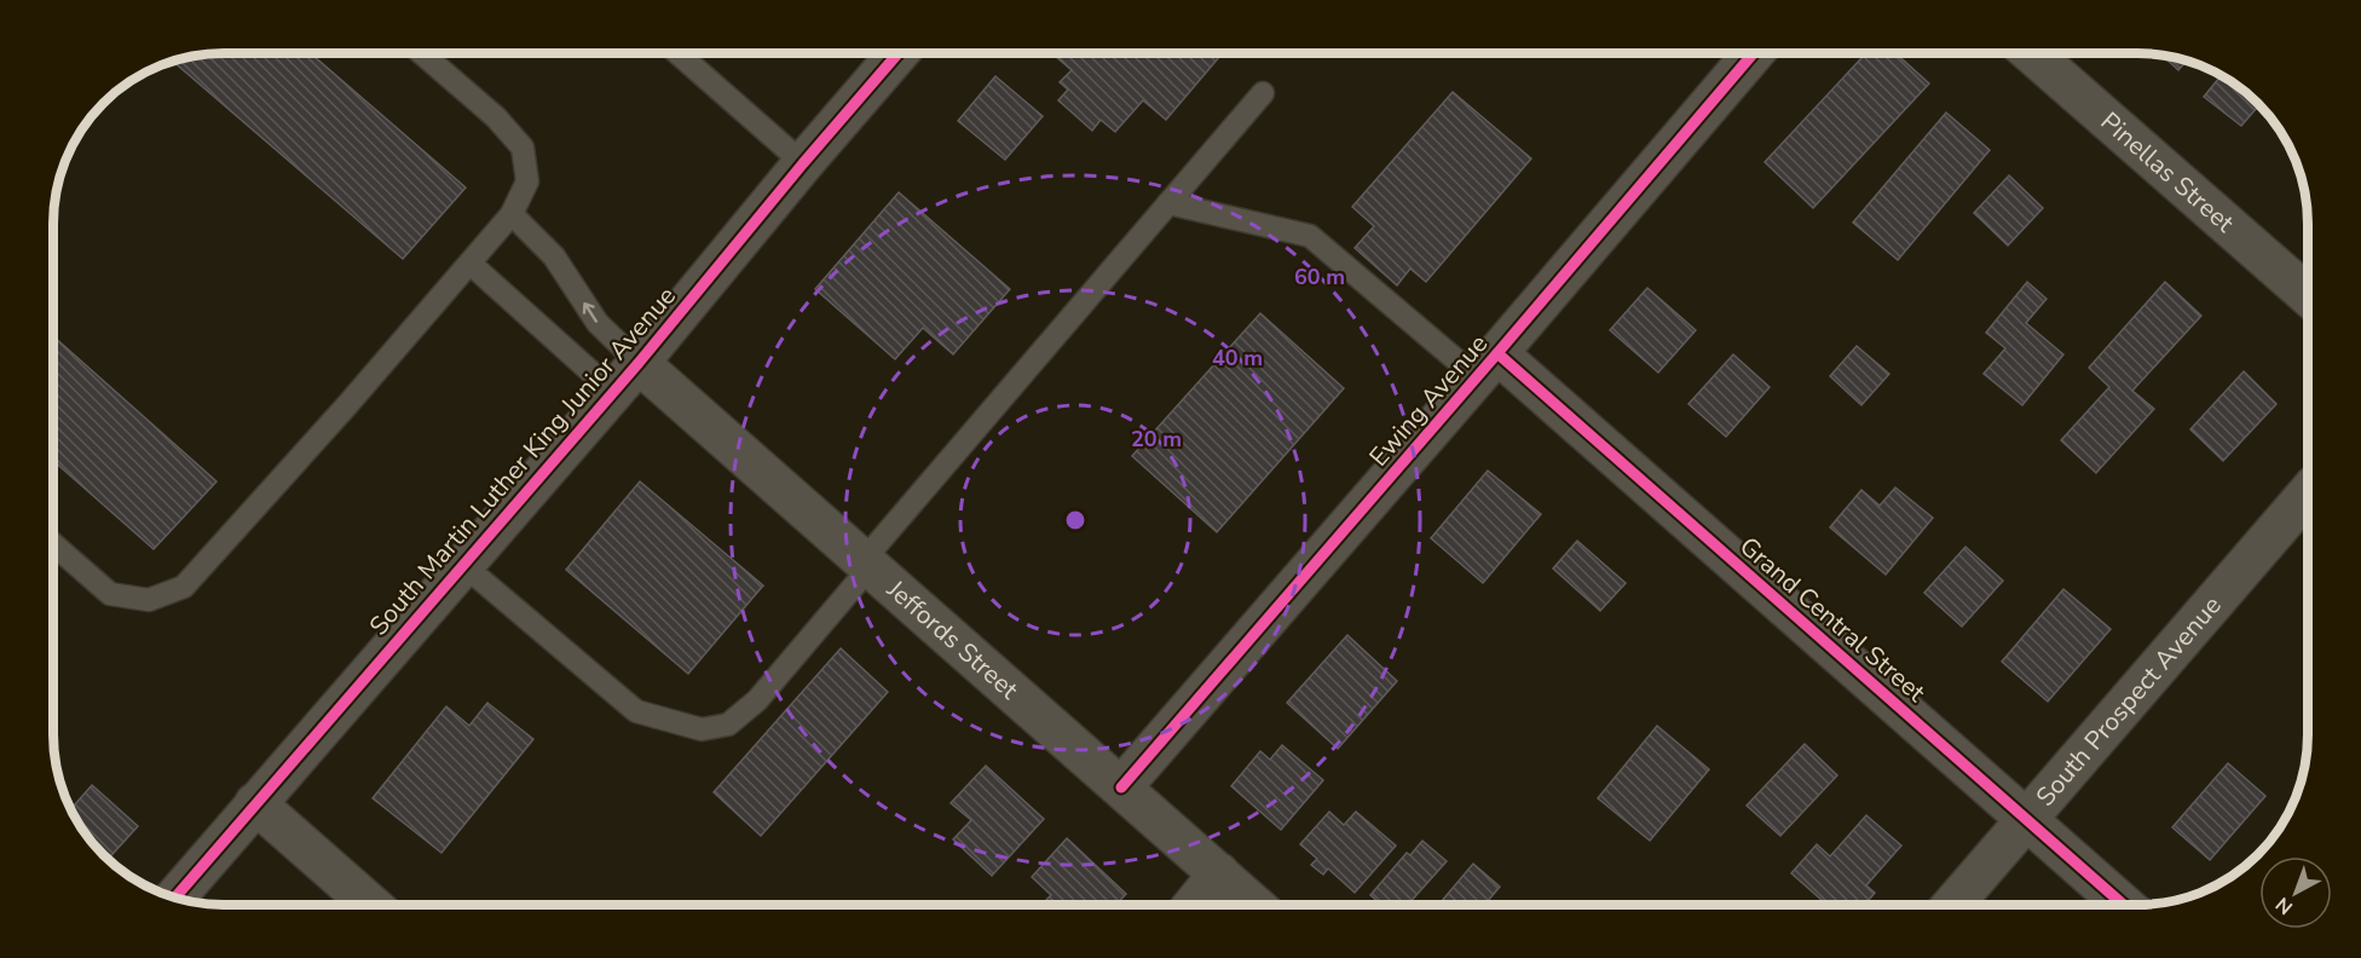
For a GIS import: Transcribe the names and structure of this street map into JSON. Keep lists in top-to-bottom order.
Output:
{
  "streets": {
    "street": [
      "Pinellas Street",
      "Ewing Avenue",
      "South Martin Luther King Junior Avenue",
      "Grand Central Street",
      "Jeffords Street",
      "South Prospect Avenue"
    ]
  },
  "crossings": [
    ["Ewing Avenue", "Grand Central Street"],
    ["Ewing Avenue", "Jeffords Street"],
    ["South Martin Luther King Junior Avenue", "Jeffords Street"],
    ["Grand Central Street", "South Prospect Avenue"]
  ],
  "north": "bottom left",
  "rings": ["60 m", "40 m", "20 m"]
}
